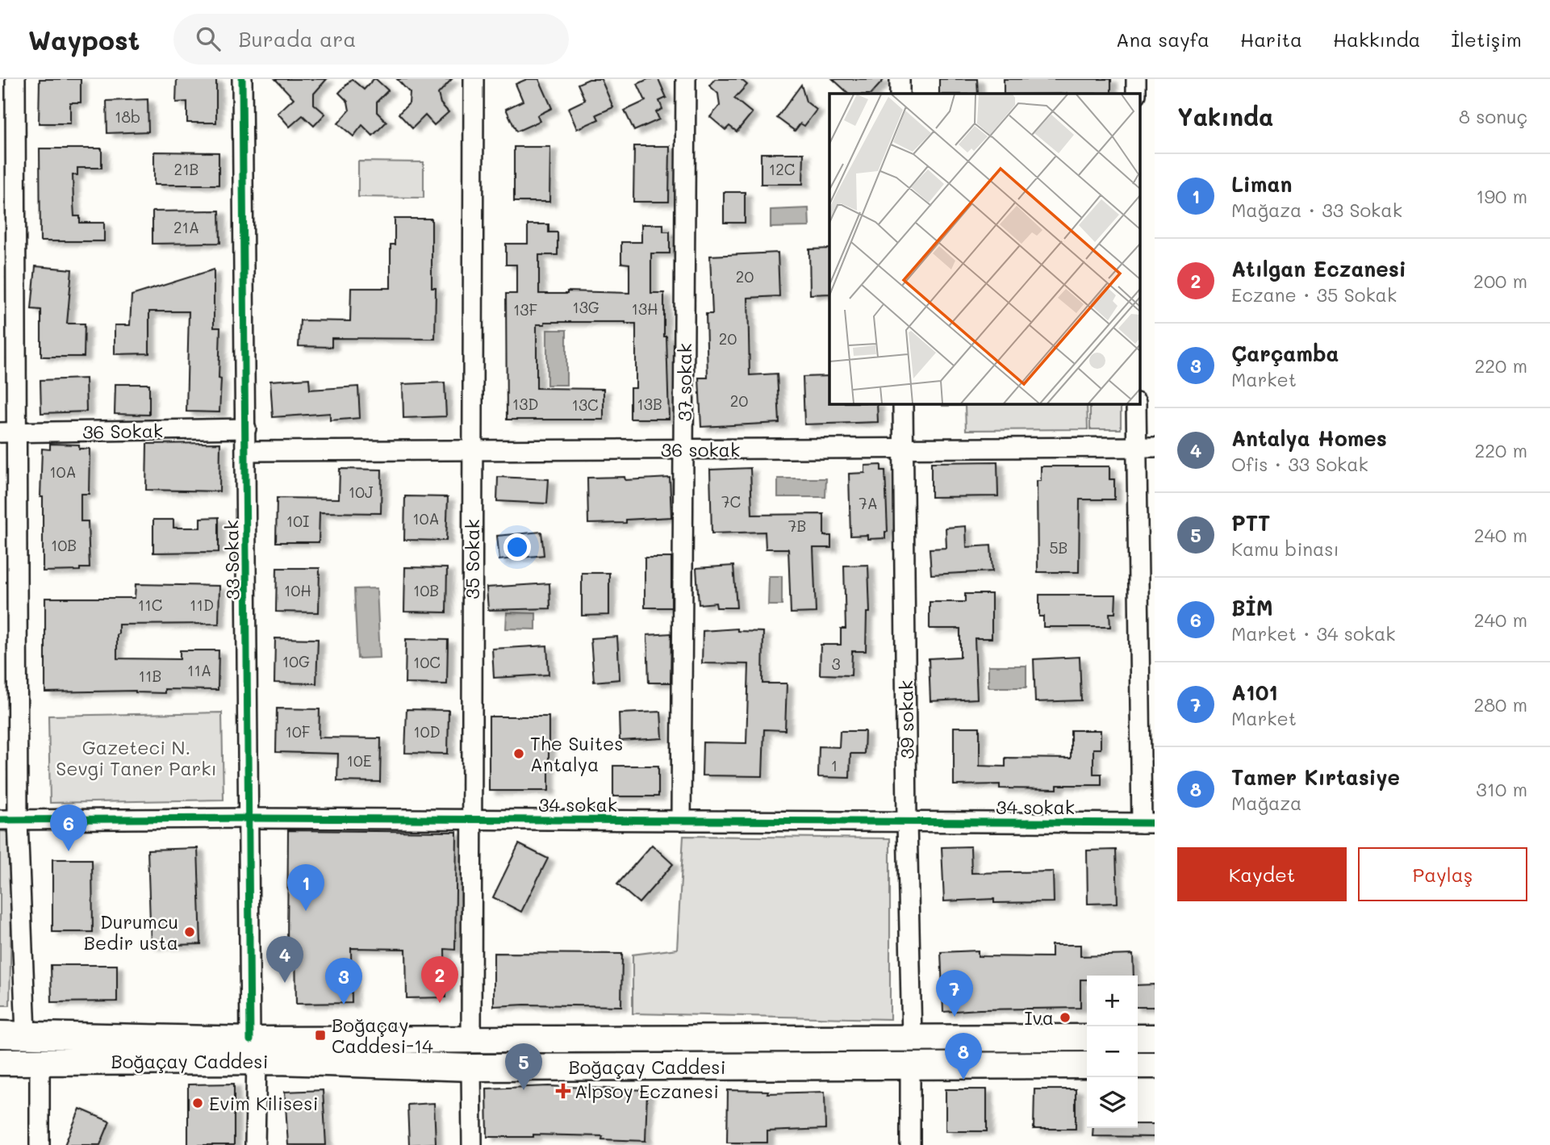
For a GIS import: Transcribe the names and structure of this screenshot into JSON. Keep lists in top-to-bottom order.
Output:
{
  "streets": {
    "main road": ["Boğaçay Caddesi"],
    "street": [
      "37 sokak",
      "36 Sokak",
      "36 sokak",
      "35 Sokak",
      "33 Sokak",
      "39 sokak",
      "34 sokak"
    ]
  },
  "crossings": [
    ["37 sokak", "36 sokak"],
    ["37 sokak", "34 sokak"],
    ["36 Sokak", "33 Sokak"],
    ["36 sokak", "35 Sokak"],
    ["36 sokak", "33 Sokak"],
    ["36 sokak", "39 sokak"],
    ["35 Sokak", "34 sokak"],
    ["35 Sokak", "Boğaçay Caddesi"],
    ["33 Sokak", "34 sokak"],
    ["33 Sokak", "Boğaçay Caddesi"],
    ["39 sokak", "34 sokak"],
    ["39 sokak", "Boğaçay Caddesi"]
  ],
  "parks": ["Gazeteci N. Sevgi Taner Parkı"],
  "places": {
    "other": [
      "The Suites Antalya",
      "Durumcu Bedir usta",
      "Iva",
      "Evim Kilisesi"
    ],
    "transit": ["Boğaçay Caddesi-14"],
    "health": ["Alpsoy Eczanesi"]
  },
  "house_numbers": [
    "18b",
    "21B",
    "12C",
    "21A",
    "20",
    "13G",
    "13H",
    "13F",
    "20",
    "20",
    "13D",
    "13B",
    "13C",
    "10A",
    "10J",
    "7C",
    "7A",
    "10A",
    "10I",
    "7B",
    "10B",
    "5B",
    "10H",
    "10B",
    "11C",
    "11D",
    "10G",
    "10C",
    "3",
    "11A",
    "11B",
    "10F",
    "10D",
    "10E",
    "1"
  ],
  "page": {
    "header": "Waypost",
    "search": "Burada ara",
    "nav": [
      "Ana sayfa",
      "Harita",
      "Hakkında",
      "İletişim"
    ],
    "heading": ["Yakında", "8 sonuç"],
    "list": [
      {
        "mark": "1",
        "name": "Liman",
        "note": "Mağaza · 33 Sokak",
        "value": "190 m"
      },
      {
        "mark": "2",
        "name": "Atılgan Eczanesi",
        "note": "Eczane · 35 Sokak",
        "value": "200 m"
      },
      {
        "mark": "3",
        "name": "Çarçamba",
        "note": "Market",
        "value": "220 m"
      },
      {
        "mark": "4",
        "name": "Antalya Homes",
        "note": "Ofis · 33 Sokak",
        "value": "220 m"
      },
      {
        "mark": "5",
        "name": "PTT",
        "note": "Kamu binası",
        "value": "240 m"
      },
      {
        "mark": "6",
        "name": "BİM",
        "note": "Market · 34 sokak",
        "value": "240 m"
      },
      {
        "mark": "7",
        "name": "A101",
        "note": "Market",
        "value": "280 m"
      },
      {
        "mark": "8",
        "name": "Tamer Kırtasiye",
        "note": "Mağaza",
        "value": "310 m"
      }
    ],
    "pins": [
      "6",
      "1",
      "4",
      "2",
      "3",
      "7",
      "8",
      "5"
    ],
    "buttons": ["Kaydet", "Paylaş"],
    "map_buttons": ["+", "−"]
  }
}
